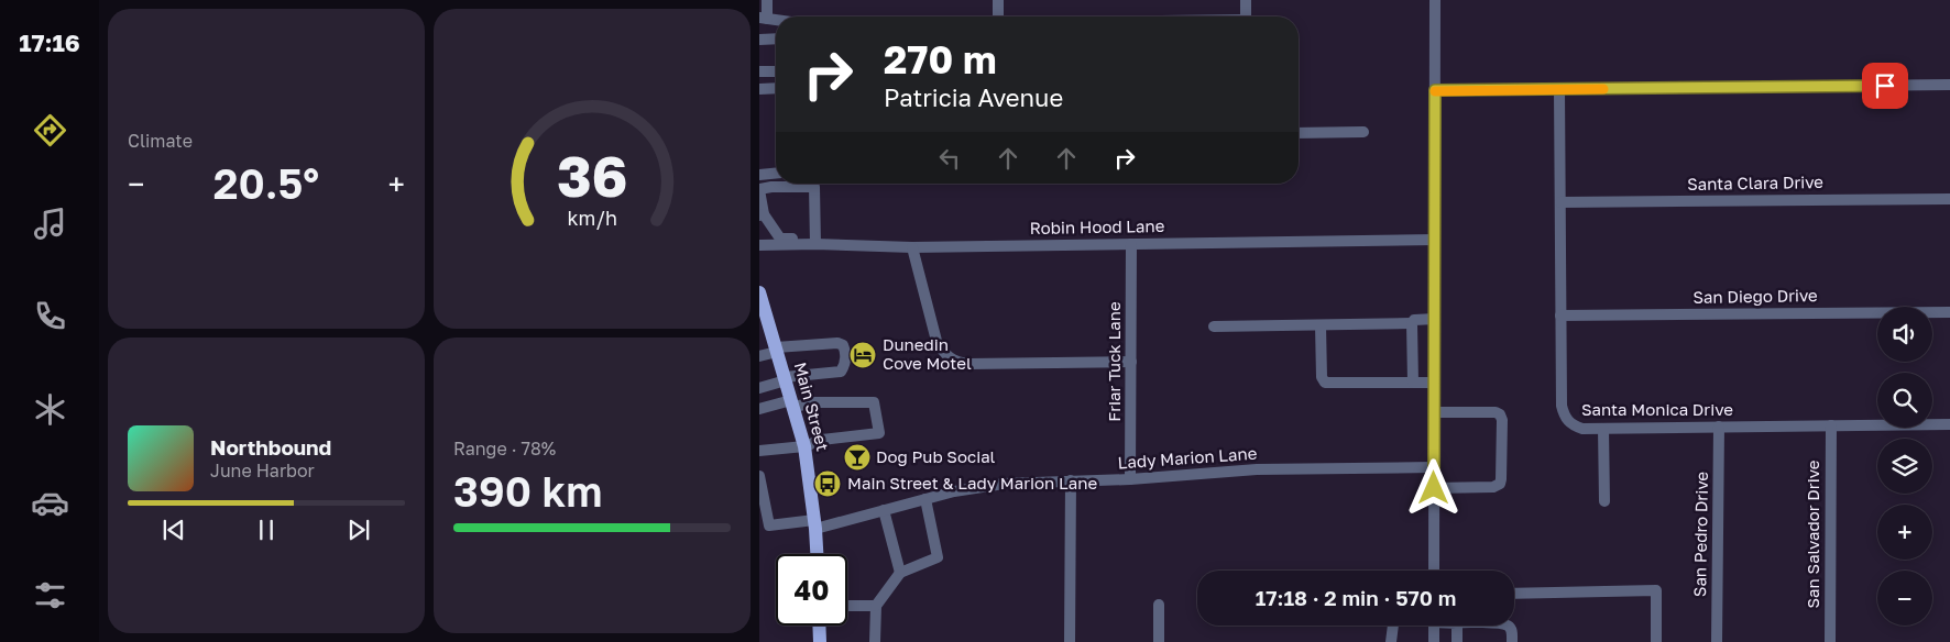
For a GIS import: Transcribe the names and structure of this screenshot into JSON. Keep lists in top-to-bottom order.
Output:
{
  "streets": {
    "main road": ["Main Street"],
    "street": [
      "Santa Clara Drive",
      "Robin Hood Lane",
      "San Diego Drive",
      "Friar Tuck Lane",
      "Santa Monica Drive",
      "Lady Marion Lane",
      "San Pedro Drive",
      "San Salvador Drive"
    ]
  },
  "crossings": [
    ["Santa Clara Drive", "Santa Monica Drive"],
    ["Robin Hood Lane", "Friar Tuck Lane"],
    ["San Diego Drive", "Santa Monica Drive"],
    ["Friar Tuck Lane", "Lady Marion Lane"],
    ["Main Street", "Lady Marion Lane"],
    ["Santa Monica Drive", "San Pedro Drive"],
    ["Santa Monica Drive", "San Salvador Drive"]
  ],
  "places": {
    "hotel": ["Dunedin Cove Motel"],
    "bar": ["Dog Pub Social"],
    "bus stop": ["Main Street & Lady Marion Lane"]
  },
  "page": {
    "tabs": "17:16",
    "tile": [
      "Climate",
      ["Range · 78%", "390 km"]
    ],
    "turn": ["270 m", "Patricia Avenue"],
    "heat": ["−", "20.5°", "+"],
    "map_buttons": ["+", "−"],
    "song": ["Northbound", "June Harbor"],
    "limit": "40",
    "trip": "17:18 · 2 min · 570 m",
    "gauge": ["36", "km/h"]
  }
}
